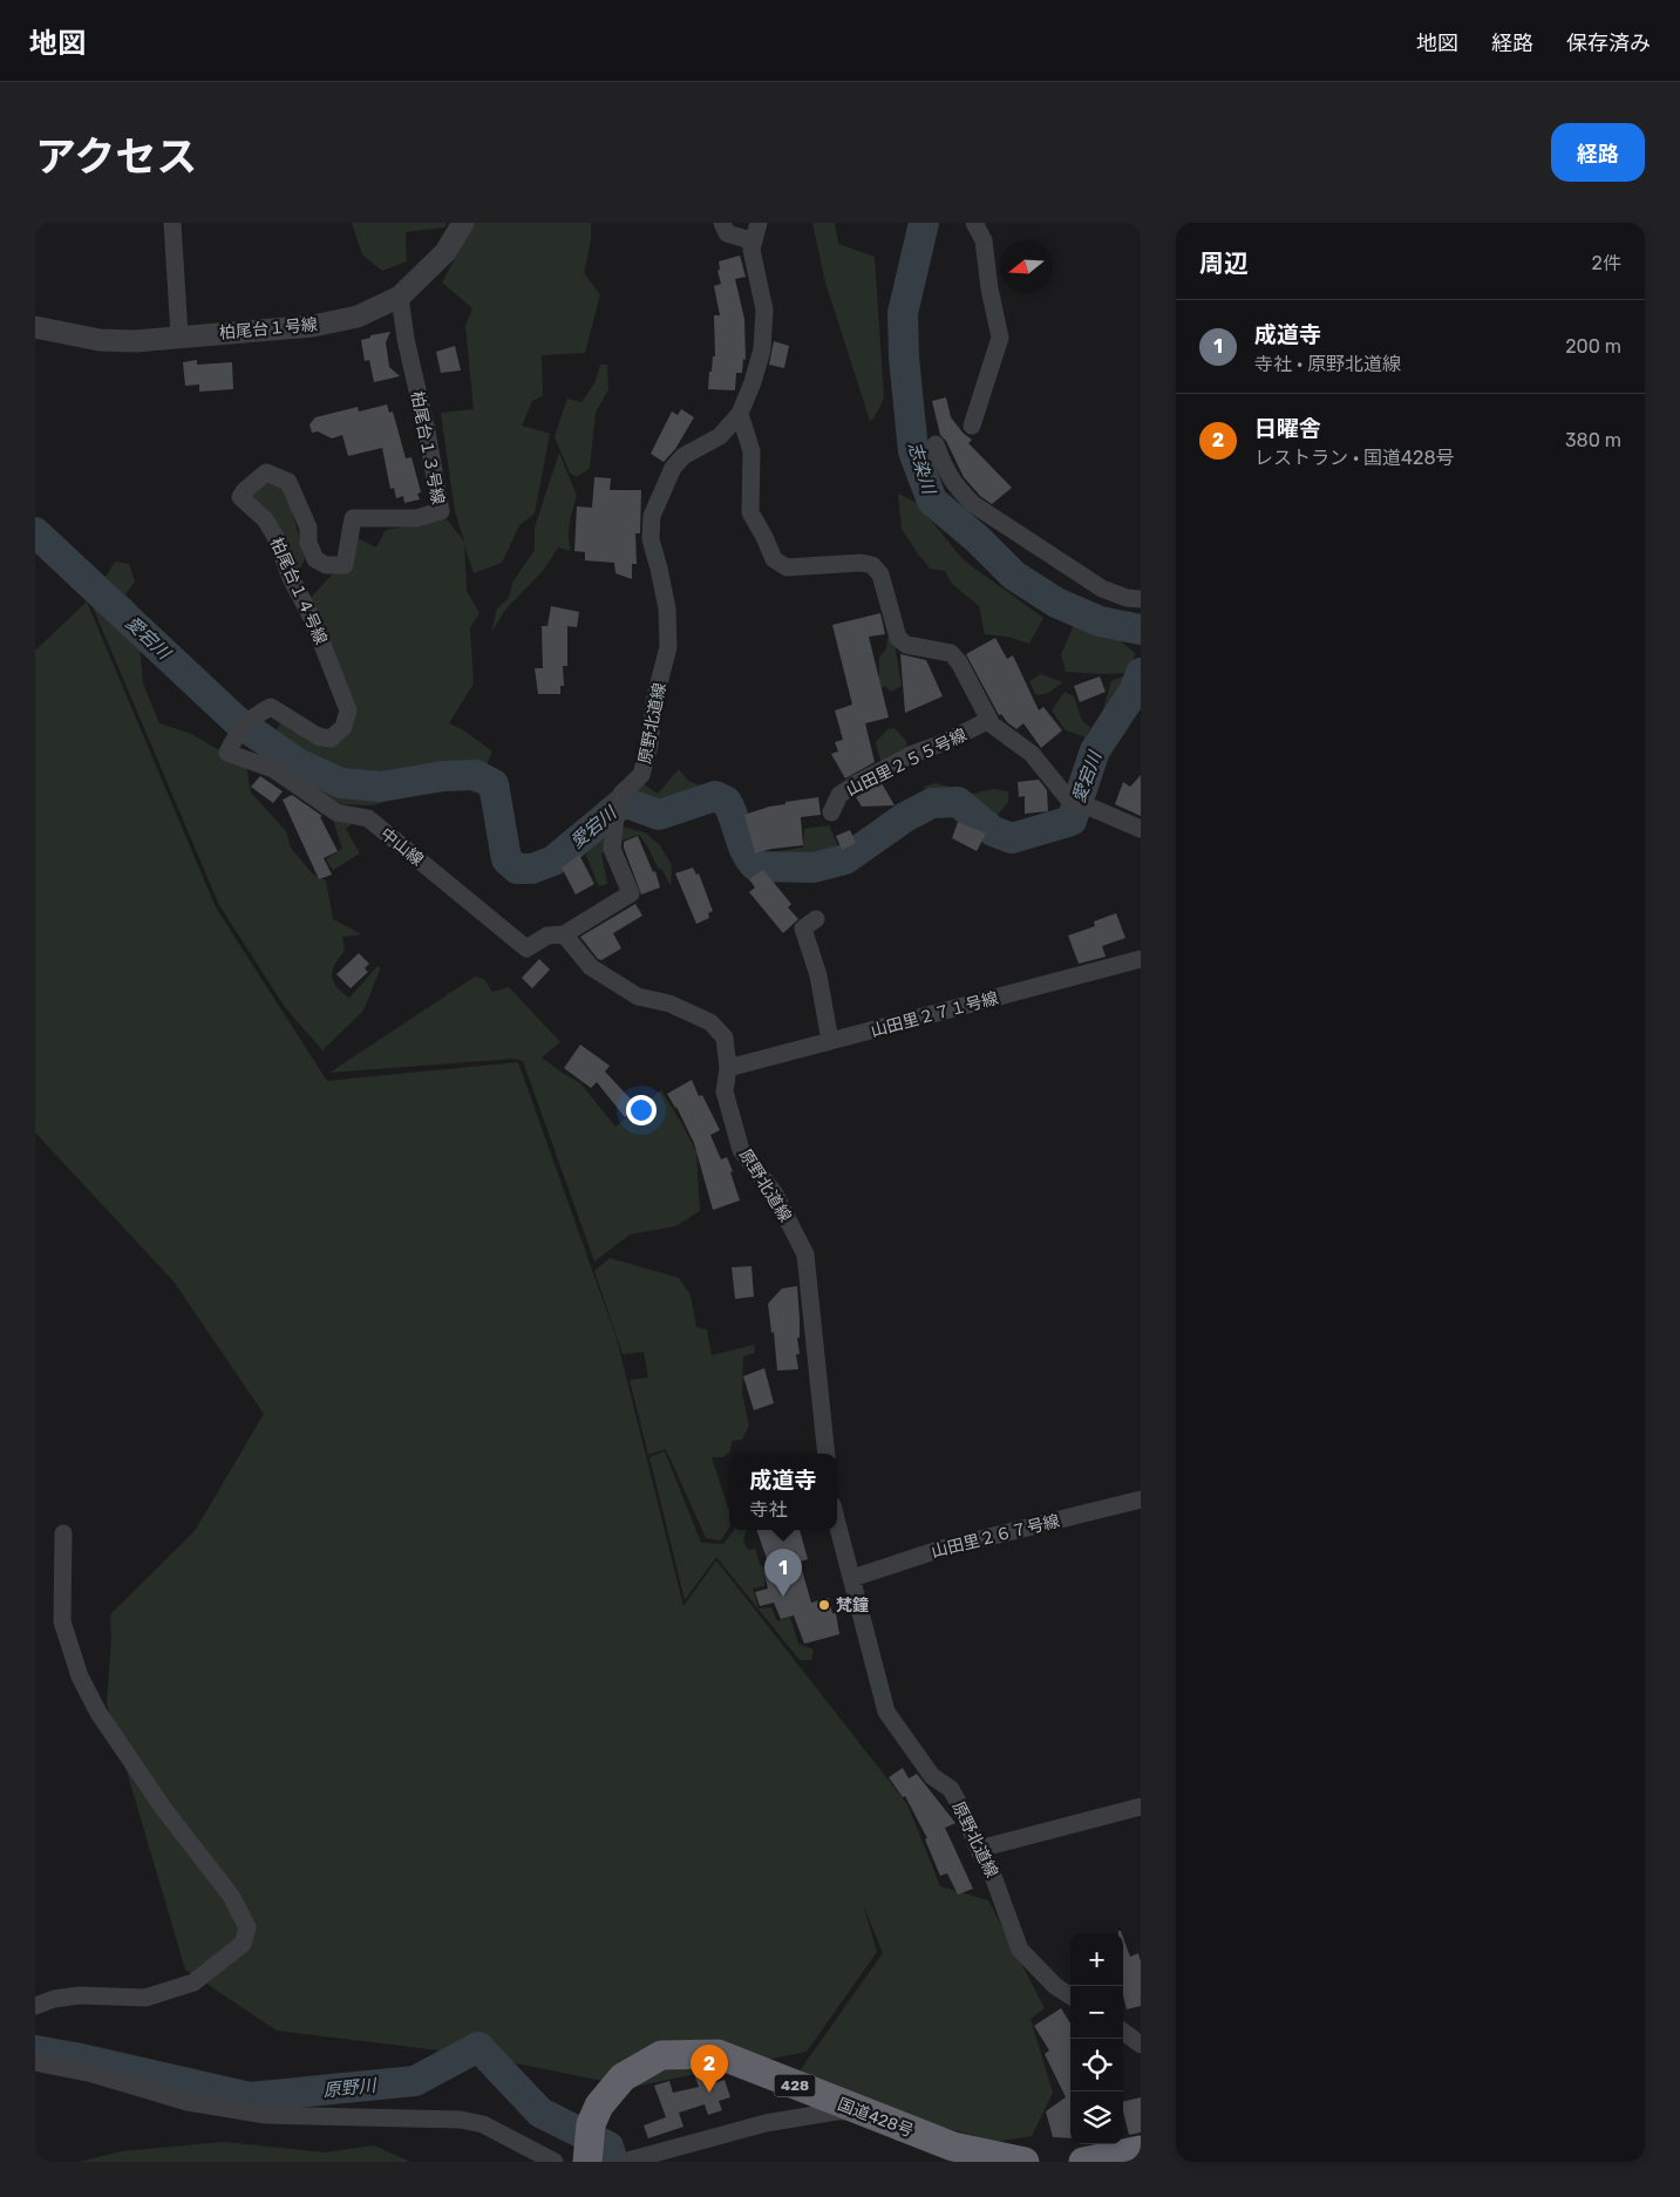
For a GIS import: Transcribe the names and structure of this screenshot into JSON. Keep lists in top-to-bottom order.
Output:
{
  "streets": {
    "highway": ["428", "国道428号"],
    "street": [
      "柏尾台１号線",
      "柏尾台１３号線",
      "柏尾台１４号線",
      "原野北道線",
      "山田里２５５号線",
      "中山線",
      "山田里２７１号線",
      "山田里２６７号線"
    ]
  },
  "crossings": [
    ["柏尾台１号線", "柏尾台１３号線"],
    ["柏尾台１３号線", "柏尾台１４号線"],
    ["柏尾台１４号線", "中山線"],
    ["原野北道線", "中山線"],
    ["原野北道線", "山田里２７１号線"],
    ["原野北道線", "山田里２６７号線"]
  ],
  "water": ["志染川", "愛宕川", "原野川"],
  "places": ["梵鐘"],
  "north": "left",
  "page": {
    "header": "地図",
    "nav": ["地図", "経路", "保存済み"],
    "title": "アクセス",
    "buttons": "経路",
    "heading": ["周辺", "2件"],
    "list": [
      {
        "mark": "1",
        "name": "成道寺",
        "note": "寺社 · 原野北道線",
        "value": "200 m"
      },
      {
        "mark": "2",
        "name": "日曜舎",
        "note": "レストラン · 国道428号",
        "value": "380 m"
      }
    ],
    "popup": ["成道寺", "寺社"],
    "pins": ["1", "2"],
    "map_buttons": ["+", "−"]
  }
}
